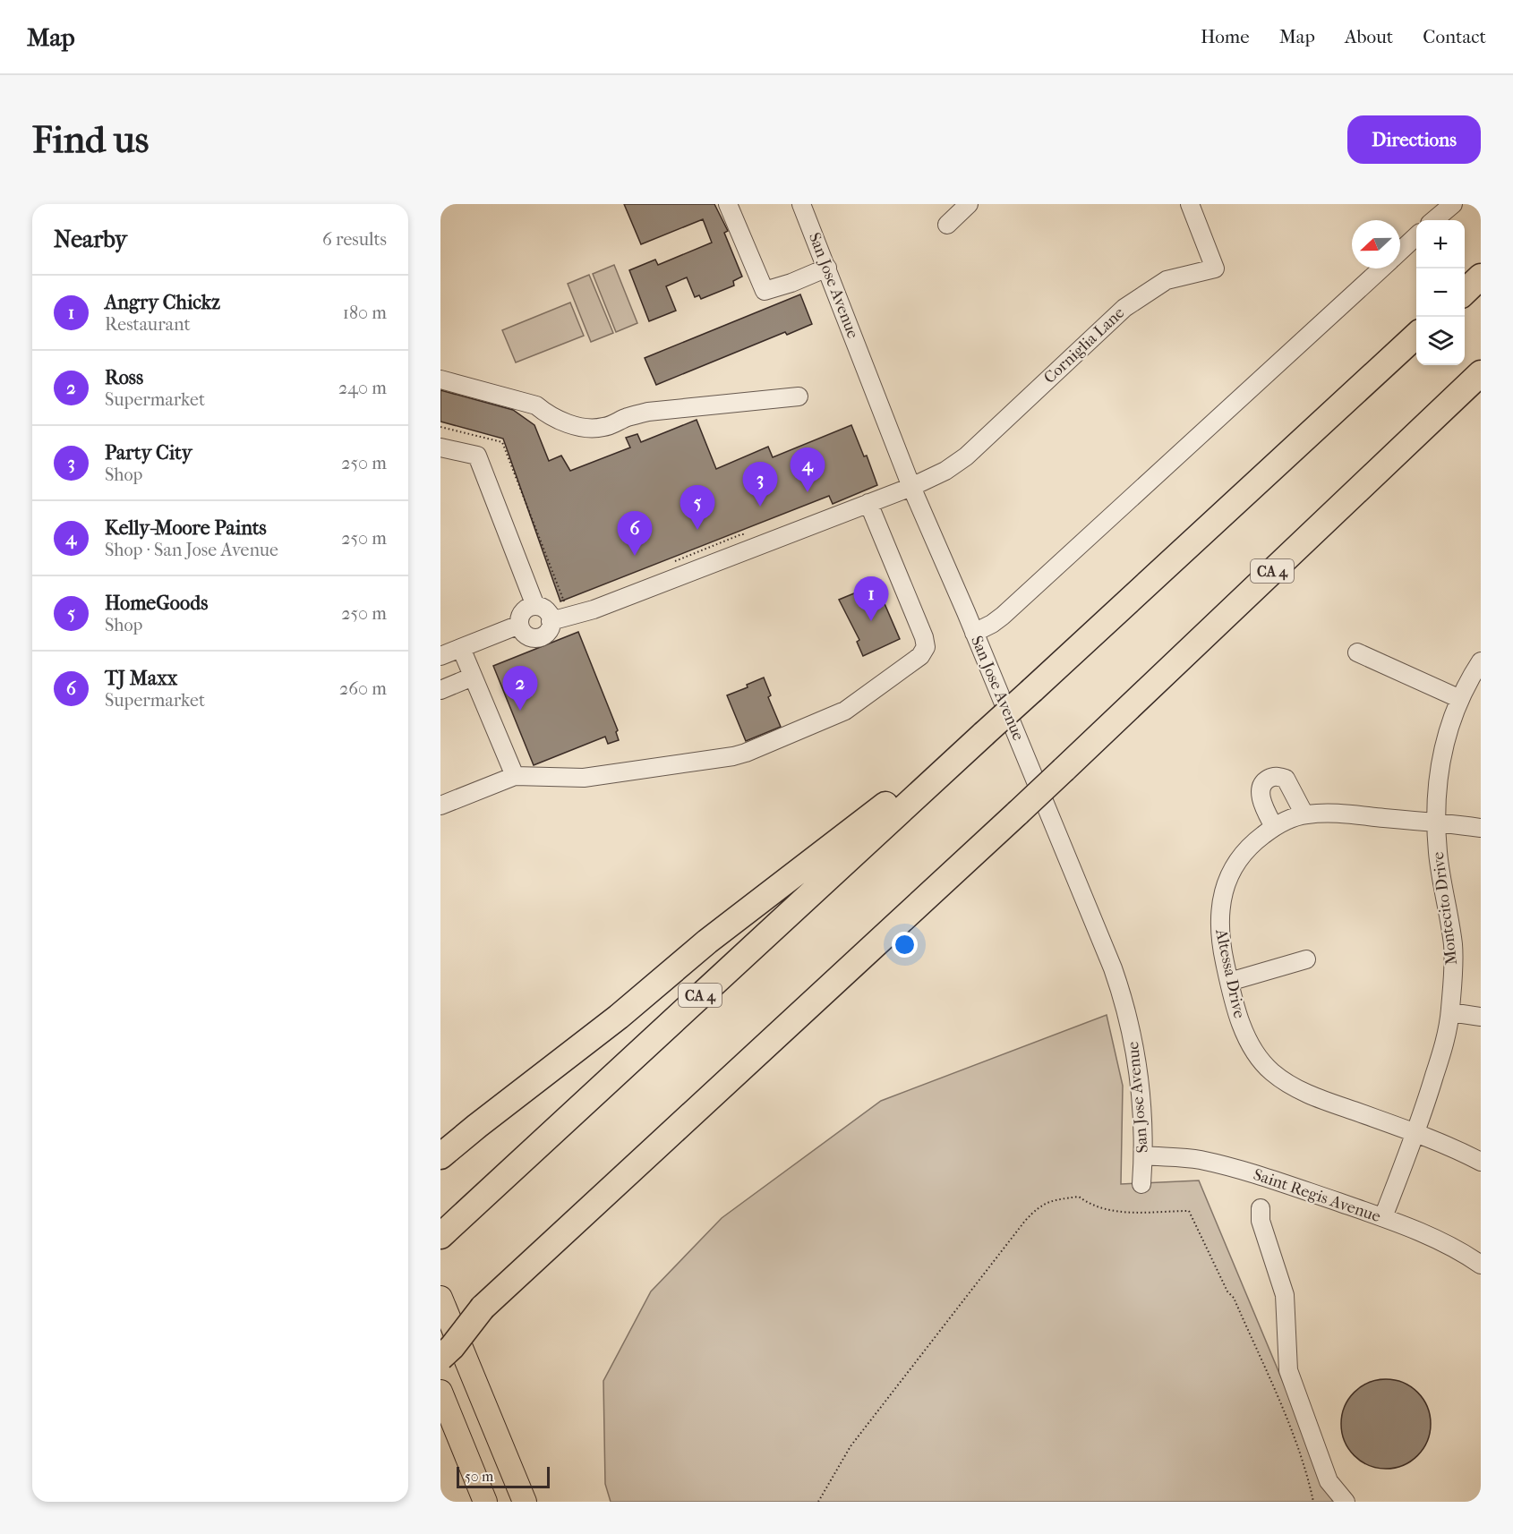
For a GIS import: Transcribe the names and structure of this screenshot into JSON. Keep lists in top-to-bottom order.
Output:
{
  "streets": {
    "highway": ["CA 4"],
    "street": [
      "San Jose Avenue",
      "Corniglia Lane",
      "Montecito Drive",
      "Altessa Drive",
      "Saint Regis Avenue"
    ]
  },
  "crossings": [
    ["San Jose Avenue", "Corniglia Lane"],
    ["San Jose Avenue", "Saint Regis Avenue"],
    ["Montecito Drive", "Altessa Drive"],
    ["Montecito Drive", "Saint Regis Avenue"]
  ],
  "scale_bar": "50 m",
  "north": "left",
  "page": {
    "header": "Map",
    "nav": [
      "Home",
      "Map",
      "About",
      "Contact"
    ],
    "buttons": "Directions",
    "title": "Find us",
    "heading": ["Nearby", "6 results"],
    "map_buttons": ["+", "−"],
    "list": [
      {
        "mark": "1",
        "name": "Angry Chickz",
        "note": "Restaurant",
        "value": "180 m"
      },
      {
        "mark": "2",
        "name": "Ross",
        "note": "Supermarket",
        "value": "240 m"
      },
      {
        "mark": "3",
        "name": "Party City",
        "note": "Shop",
        "value": "250 m"
      },
      {
        "mark": "4",
        "name": "Kelly-Moore Paints",
        "note": "Shop · San Jose Avenue",
        "value": "250 m"
      },
      {
        "mark": "5",
        "name": "HomeGoods",
        "note": "Shop",
        "value": "250 m"
      },
      {
        "mark": "6",
        "name": "TJ Maxx",
        "note": "Supermarket",
        "value": "260 m"
      }
    ],
    "pins": [
      "4",
      "3",
      "5",
      "6",
      "1",
      "2"
    ],
    "scale": "50 m"
  }
}
